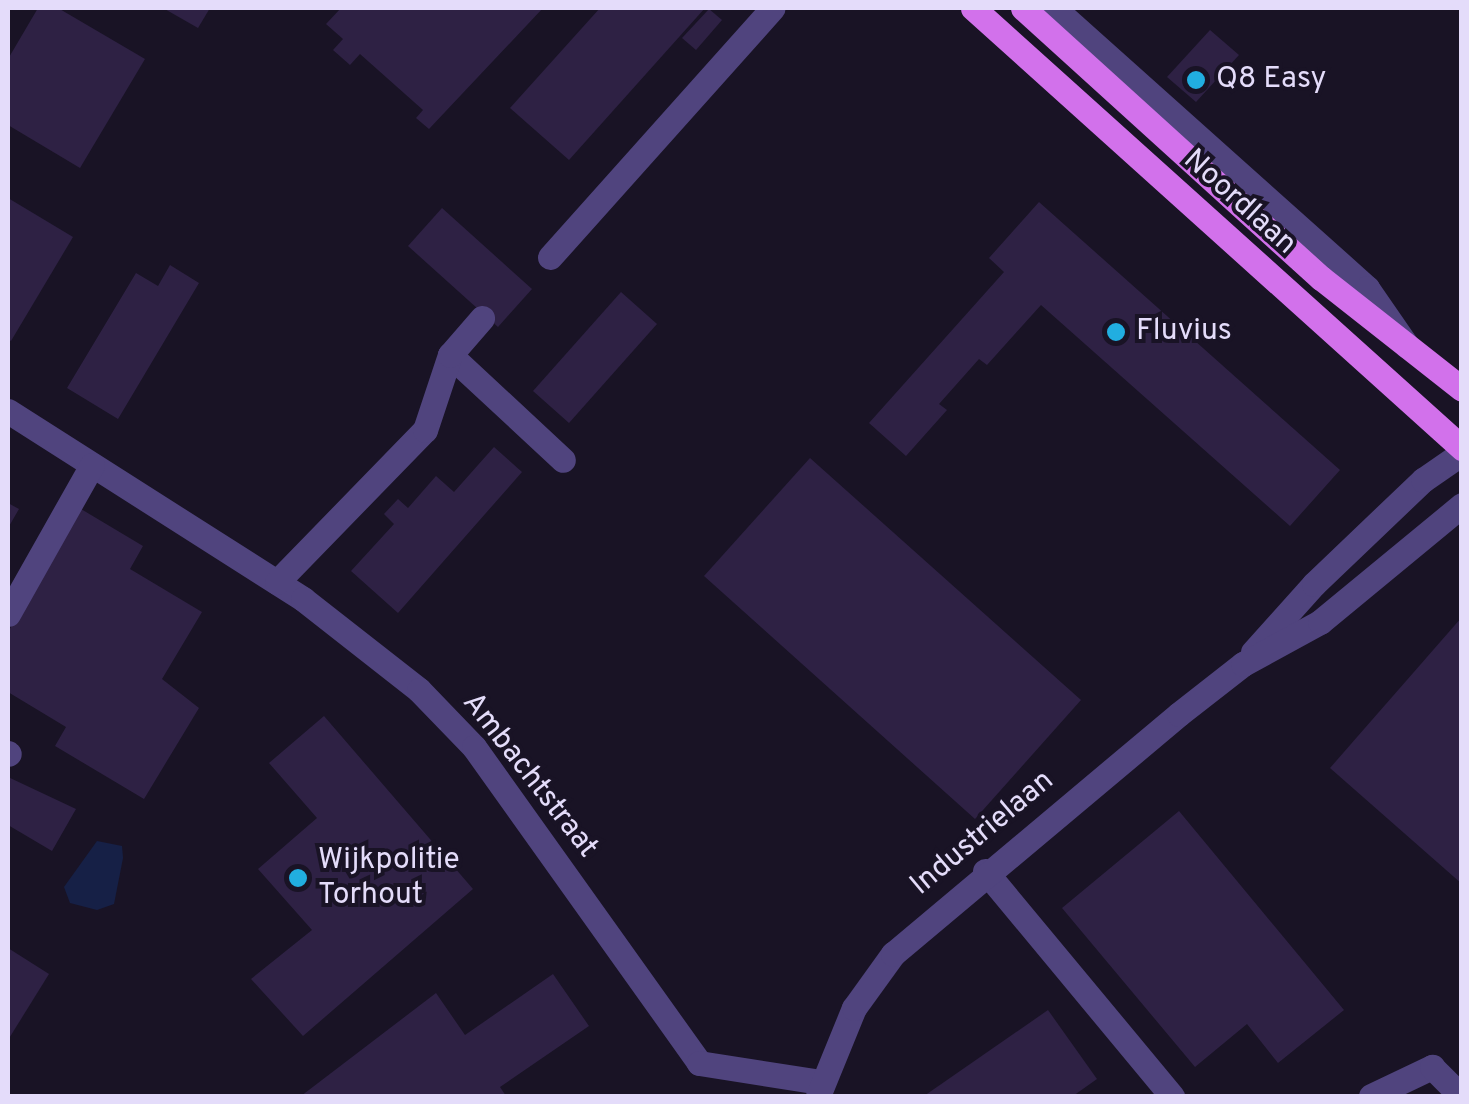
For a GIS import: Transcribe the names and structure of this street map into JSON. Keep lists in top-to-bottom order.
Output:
{
  "streets": {
    "main road": ["Noordlaan"],
    "street": ["Ambachtstraat", "Industrielaan"]
  },
  "crossings": [
    ["Noordlaan", "Industrielaan"],
    ["Ambachtstraat", "Industrielaan"]
  ],
  "places": ["Q8 Easy", "Fluvius", "Wijkpolitie Torhout"]
}
